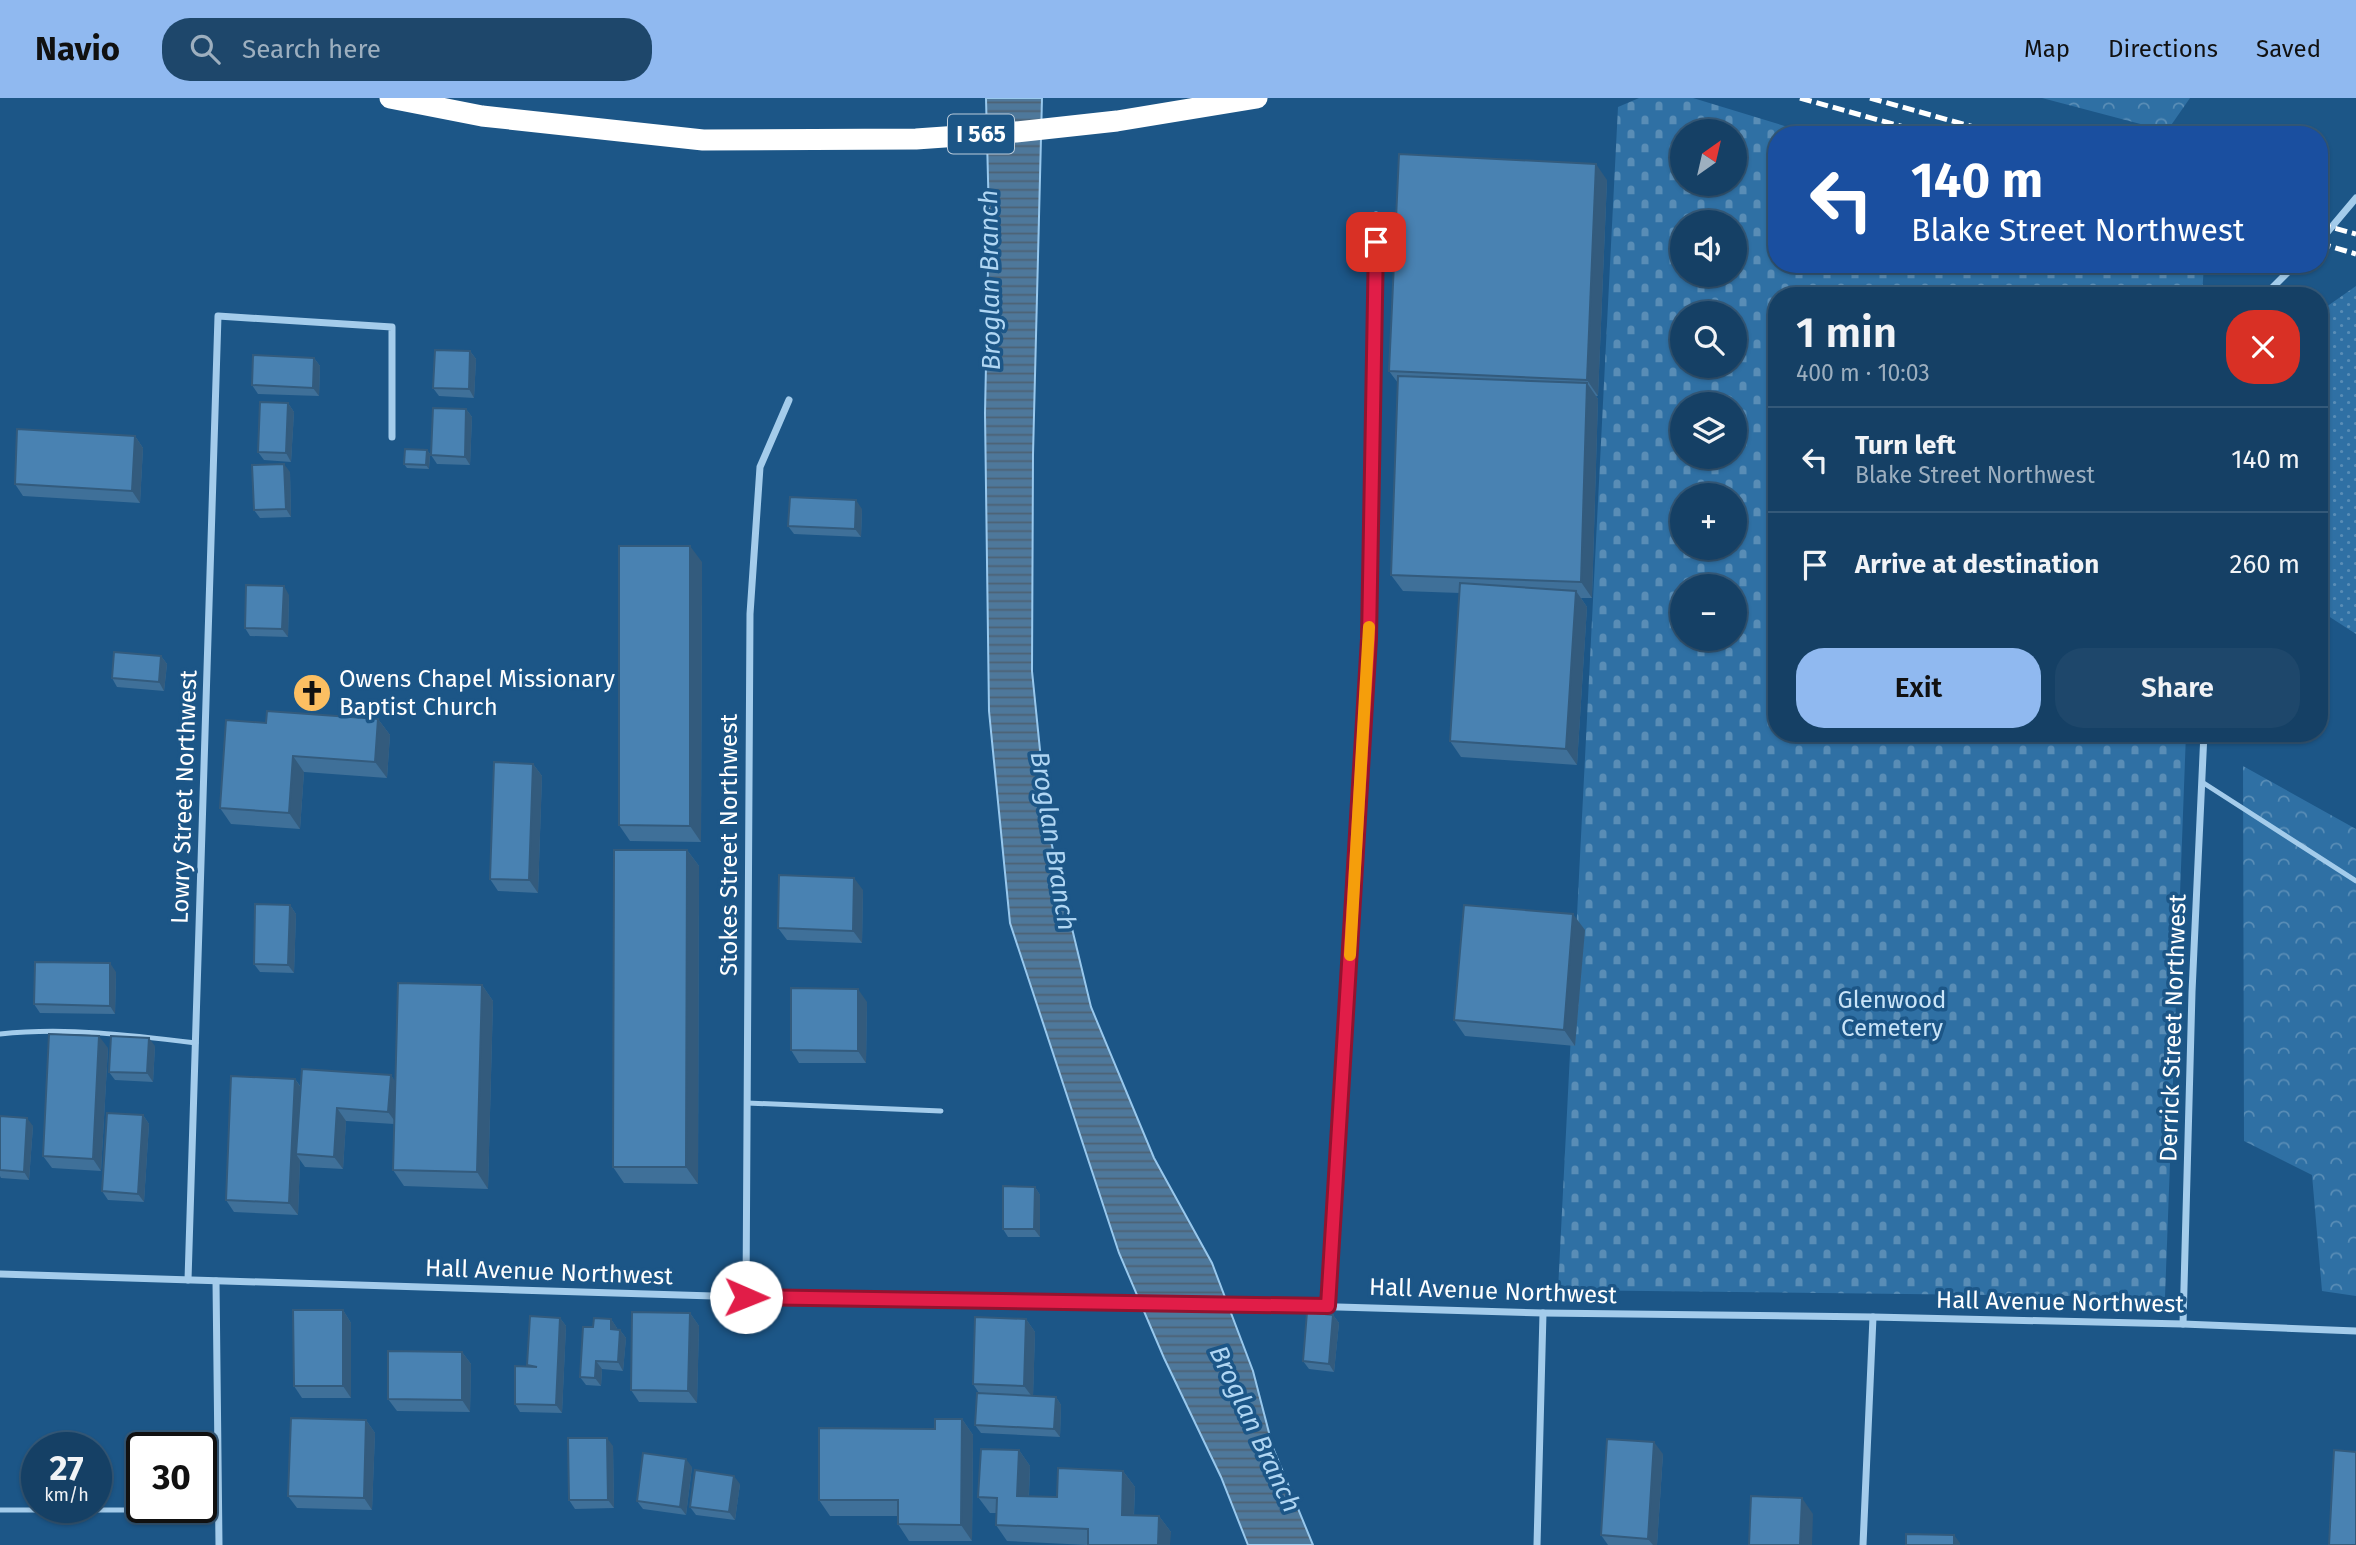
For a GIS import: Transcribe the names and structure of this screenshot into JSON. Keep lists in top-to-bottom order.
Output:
{
  "streets": {
    "highway": ["I 565"],
    "street": [
      "Lowry Street Northwest",
      "Stokes Street Northwest",
      "Derrick Street Northwest",
      "Hall Avenue Northwest"
    ]
  },
  "crossings": [
    ["Lowry Street Northwest", "Hall Avenue Northwest"],
    ["Stokes Street Northwest", "Hall Avenue Northwest"],
    ["Derrick Street Northwest", "Hall Avenue Northwest"]
  ],
  "water": ["Broglan Branch"],
  "parks": ["Glenwood Cemetery"],
  "places": {
    "church": ["Owens Chapel Missionary Baptist Church"]
  },
  "north": "top right",
  "page": {
    "header": "Navio",
    "search": "Search here",
    "nav": ["Map", "Directions", "Saved"],
    "map_buttons": ["+", "−"],
    "turn": ["140 m", "Blake Street Northwest"],
    "heading": ["1 min", "400 m · 10:03"],
    "list": [
      {
        "name": "Turn left",
        "note": "Blake Street Northwest",
        "value": "140 m"
      },
      {
        "name": "Arrive at destination",
        "value": "260 m"
      }
    ],
    "buttons": ["Exit", "Share"],
    "speed": "27 km/h",
    "limit": "30"
  }
}
